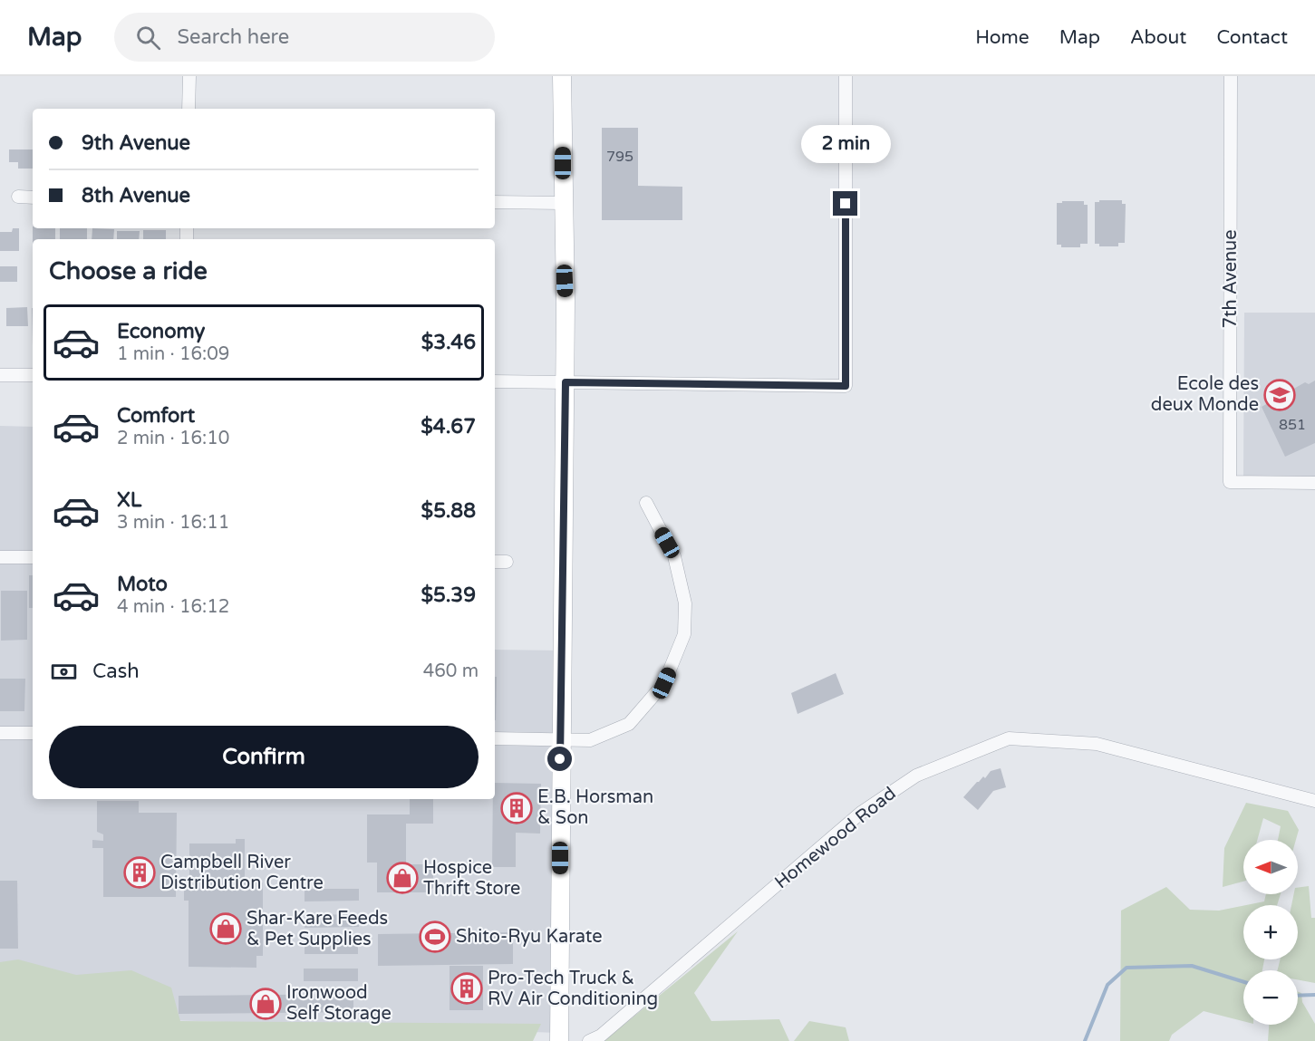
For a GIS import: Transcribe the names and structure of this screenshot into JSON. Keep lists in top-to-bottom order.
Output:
{
  "streets": {
    "street": ["7th Avenue", "Homewood Road"]
  },
  "places": {
    "school or university": ["Ecole des deux Monde"],
    "building": ["E.B. Horsman & Son", "Campbell River Distribution Centre", "Pro-Tech Truck & RV Air Conditioning"],
    "shop": ["Hospice Thrift Store", "Shar-Kare Feeds & Pet Supplies", "Ironwood Self Storage"],
    "sports": ["Shito-Ryu Karate"]
  },
  "house_numbers": ["795", "851"],
  "north": "left",
  "page": {
    "header": "Map",
    "search": "Search here",
    "nav": [
      "Home",
      "Map",
      "About",
      "Contact"
    ],
    "banner": ["9th Avenue", "8th Avenue"],
    "bubble": "2 min",
    "heading": "Choose a ride",
    "list": [
      {
        "name": "Economy",
        "note": "1 min · 16:09",
        "value": "$3.46"
      },
      {
        "name": "Comfort",
        "note": "2 min · 16:10",
        "value": "$4.67"
      },
      {
        "name": "XL",
        "note": "3 min · 16:11",
        "value": "$5.88"
      },
      {
        "name": "Moto",
        "note": "4 min · 16:12",
        "value": "$5.39"
      }
    ],
    "pay": ["Cash", "460 m"],
    "buttons": "Confirm",
    "map_buttons": ["+", "−"]
  }
}
